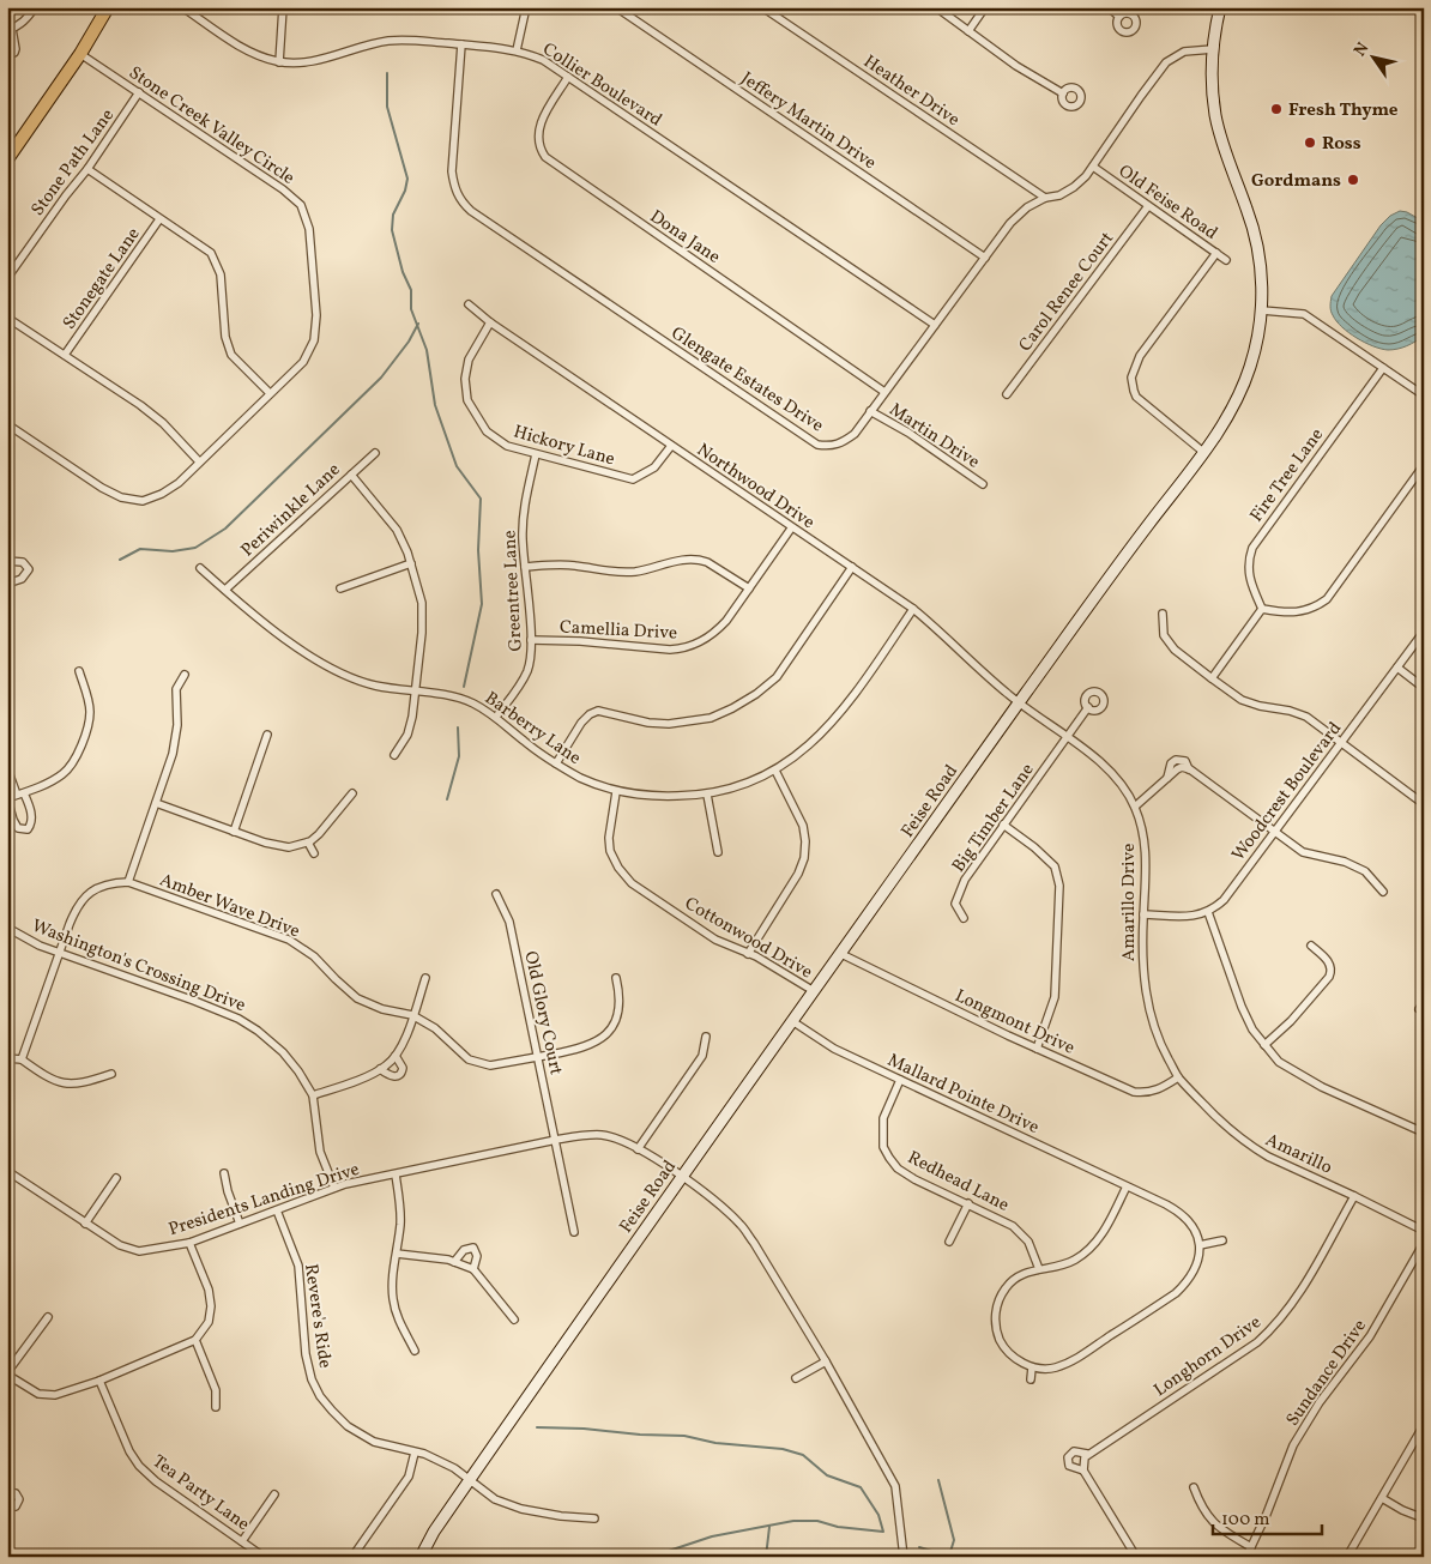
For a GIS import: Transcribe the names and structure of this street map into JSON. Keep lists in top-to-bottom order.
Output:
{
  "streets": {
    "main road": ["Feise Road"],
    "street": [
      "Collier Boulevard",
      "Heather Drive",
      "Jeffery Martin Drive",
      "Stone Creek Valley Circle",
      "Stone Path Lane",
      "Old Feise Road",
      "Dona Jane",
      "Stonegate Lane",
      "Carol Renee Court",
      "Glengate Estates Drive",
      "Martin Drive",
      "Hickory Lane",
      "Fire Tree Lane",
      "Northwood Drive",
      "Periwinkle Lane",
      "Greentree Lane",
      "Camellia Drive",
      "Barberry Lane",
      "Woodcrest Boulevard",
      "Big Timber Lane",
      "Amarillo Drive",
      "Amber Wave Drive",
      "Cottonwood Drive",
      "Washington's Crossing Drive",
      "Old Glory Court",
      "Longmont Drive",
      "Mallard Pointe Drive",
      "Amarillo",
      "Redhead Lane",
      "Presidents Landing Drive",
      "Revere's Ride",
      "Longhorn Drive",
      "Sundance Drive",
      "Tea Party Lane"
    ]
  },
  "crossings": [
    ["Collier Boulevard", "Dona Jane"],
    ["Collier Boulevard", "Glengate Estates Drive"],
    ["Heather Drive", "Glengate Estates Drive"],
    ["Jeffery Martin Drive", "Glengate Estates Drive"],
    ["Stone Creek Valley Circle", "Stone Path Lane"],
    ["Old Feise Road", "Carol Renee Court"],
    ["Old Feise Road", "Glengate Estates Drive"],
    ["Dona Jane", "Glengate Estates Drive"],
    ["Glengate Estates Drive", "Martin Drive"],
    ["Glengate Estates Drive", "Feise Road"],
    ["Hickory Lane", "Northwood Drive"],
    ["Hickory Lane", "Greentree Lane"],
    ["Northwood Drive", "Camellia Drive"],
    ["Northwood Drive", "Barberry Lane"],
    ["Northwood Drive", "Feise Road"],
    ["Northwood Drive", "Amarillo Drive"],
    ["Periwinkle Lane", "Barberry Lane"],
    ["Greentree Lane", "Camellia Drive"],
    ["Greentree Lane", "Barberry Lane"],
    ["Barberry Lane", "Cottonwood Drive"],
    ["Feise Road", "Amarillo Drive"],
    ["Feise Road", "Cottonwood Drive"],
    ["Feise Road", "Longmont Drive"],
    ["Feise Road", "Mallard Pointe Drive"],
    ["Feise Road", "Presidents Landing Drive"],
    ["Feise Road", "Revere's Ride"],
    ["Big Timber Lane", "Amarillo Drive"],
    ["Amarillo Drive", "Longmont Drive"],
    ["Amarillo Drive", "Amarillo"],
    ["Amber Wave Drive", "Washington's Crossing Drive"],
    ["Amber Wave Drive", "Old Glory Court"],
    ["Washington's Crossing Drive", "Presidents Landing Drive"],
    ["Old Glory Court", "Presidents Landing Drive"],
    ["Longmont Drive", "Amarillo"],
    ["Mallard Pointe Drive", "Redhead Lane"],
    ["Amarillo", "Longhorn Drive"],
    ["Presidents Landing Drive", "Revere's Ride"]
  ],
  "places": ["Fresh Thyme", "Ross", "Gordmans"],
  "scale_bar": "100 m",
  "north": "top left"
}
